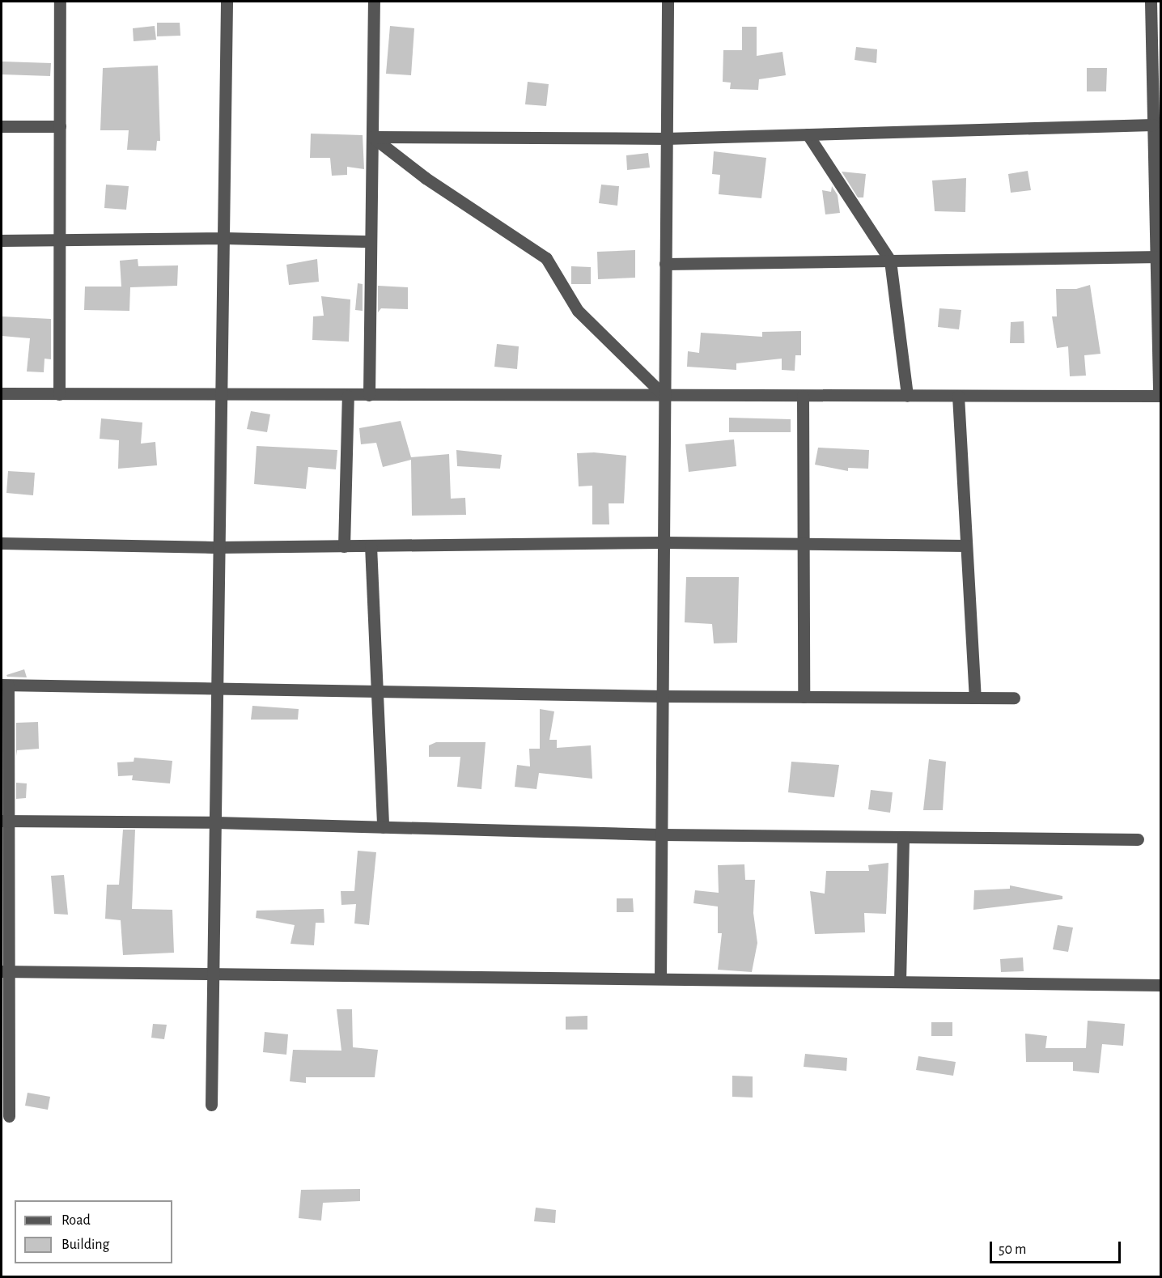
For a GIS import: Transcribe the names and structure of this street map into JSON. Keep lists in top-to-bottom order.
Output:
{
  "legend": ["Road", "Building"],
  "scale_bar": "50 m"
}
